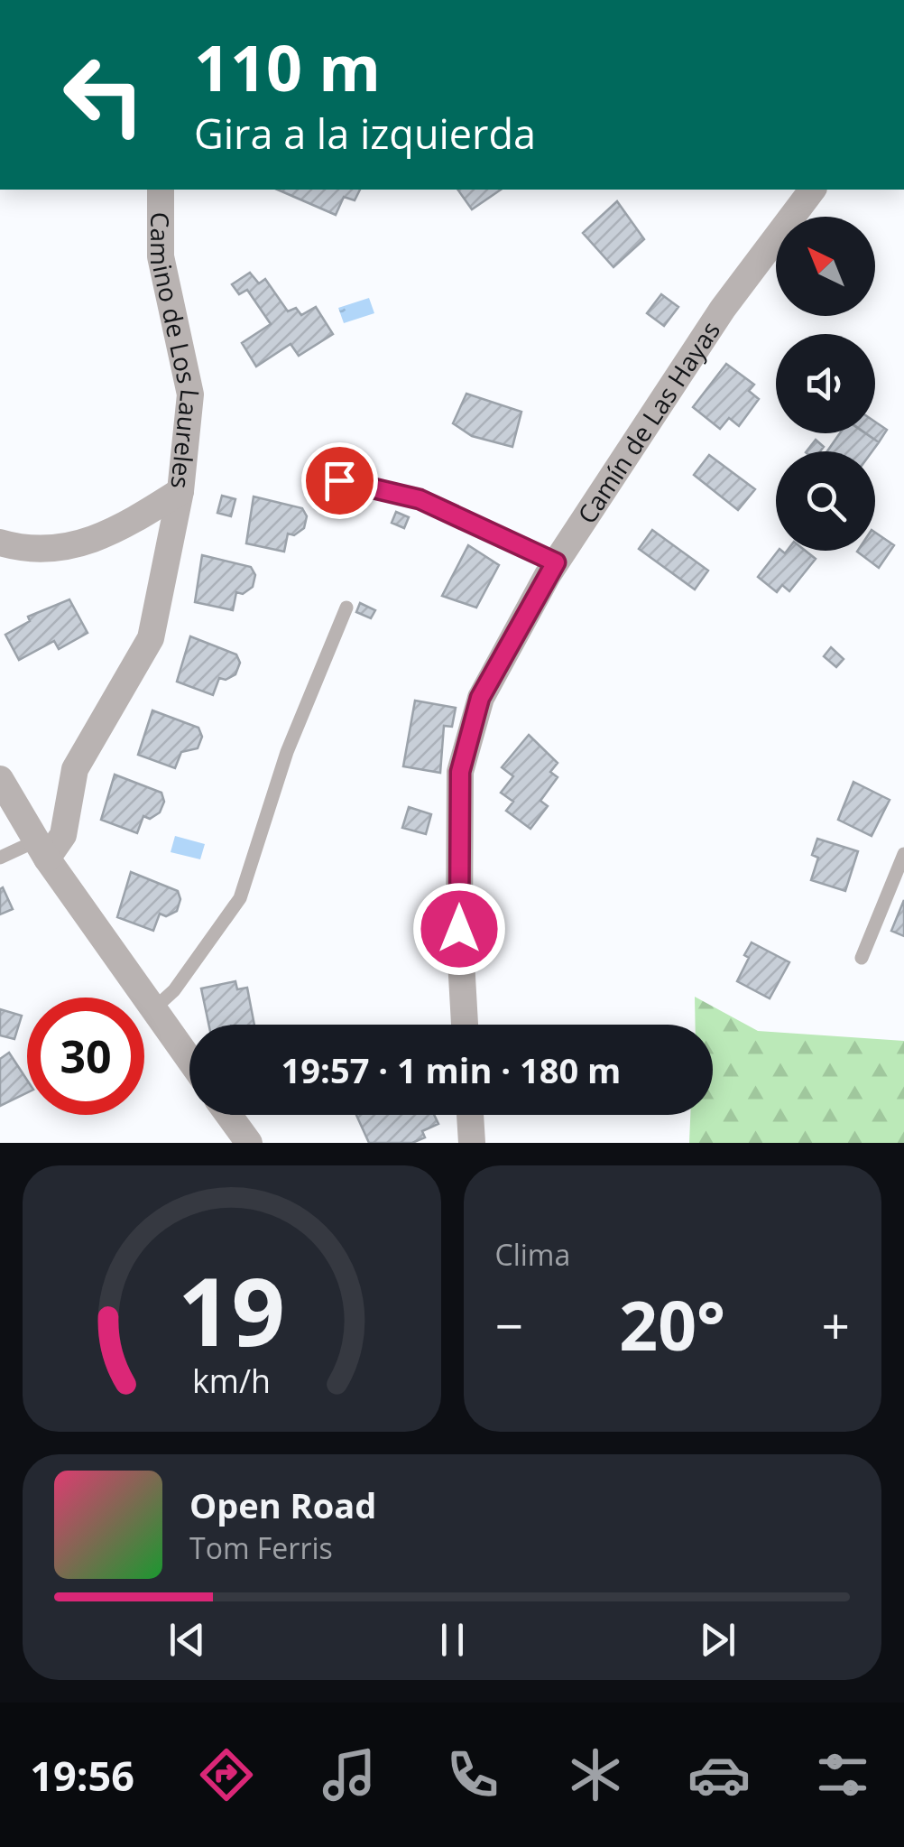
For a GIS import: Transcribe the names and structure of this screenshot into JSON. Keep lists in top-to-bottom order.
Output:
{
  "streets": {
    "street": ["Camino de Los Laureles", "Camín de Las Hayas"]
  },
  "north": "top left",
  "page": {
    "turn": ["110 m", "Gira a la izquierda"],
    "limit": "30",
    "trip": "19:57 · 1 min · 180 m",
    "tile": "Clima",
    "heat": ["−", "20°", "+"],
    "song": ["Open Road", "Tom Ferris"],
    "tabs": "19:56",
    "gauge": ["19", "km/h"]
  }
}
